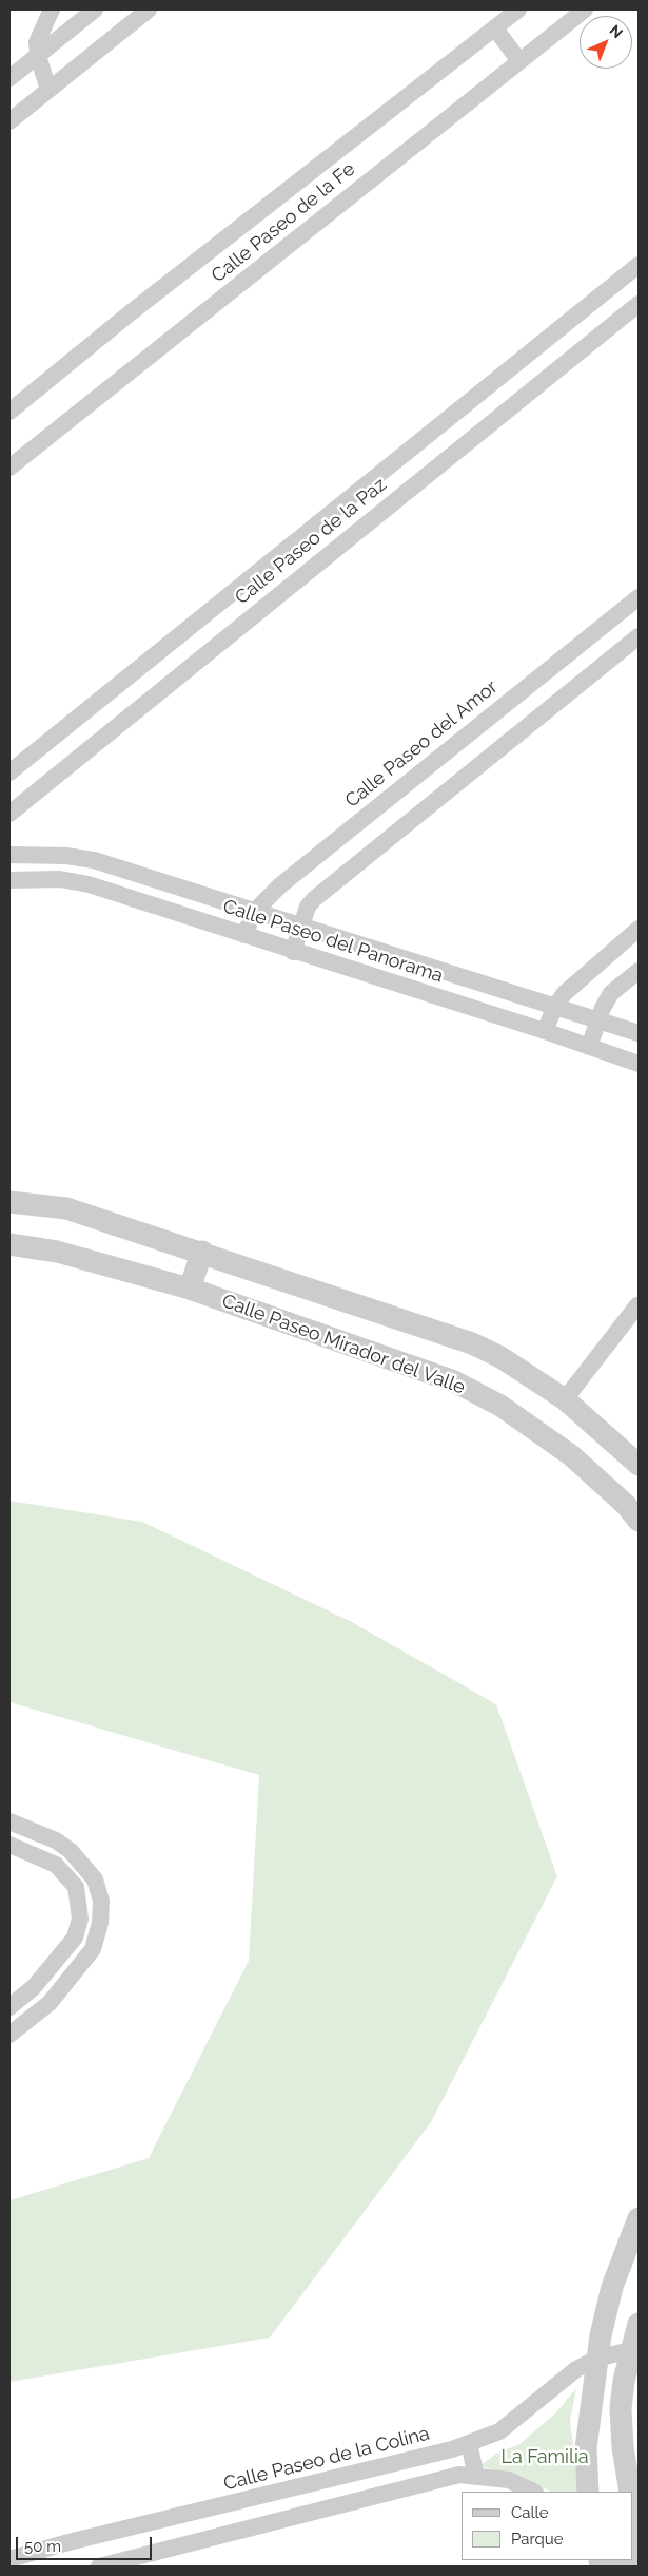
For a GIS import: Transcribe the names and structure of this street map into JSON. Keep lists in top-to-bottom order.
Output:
{
  "streets": {
    "street": [
      "Calle Paseo de la Fe",
      "Calle Paseo de la Paz",
      "Calle Paseo del Amor",
      "Calle Paseo del Panorama",
      "Calle Paseo Mirador del Valle",
      "Calle Paseo de la Colina"
    ]
  },
  "crossings": [
    ["Calle Paseo del Amor", "Calle Paseo del Panorama"]
  ],
  "parks": ["La Familia"],
  "legend": ["Calle", "Parque"],
  "scale_bar": "50 m",
  "north": "top right"
}
